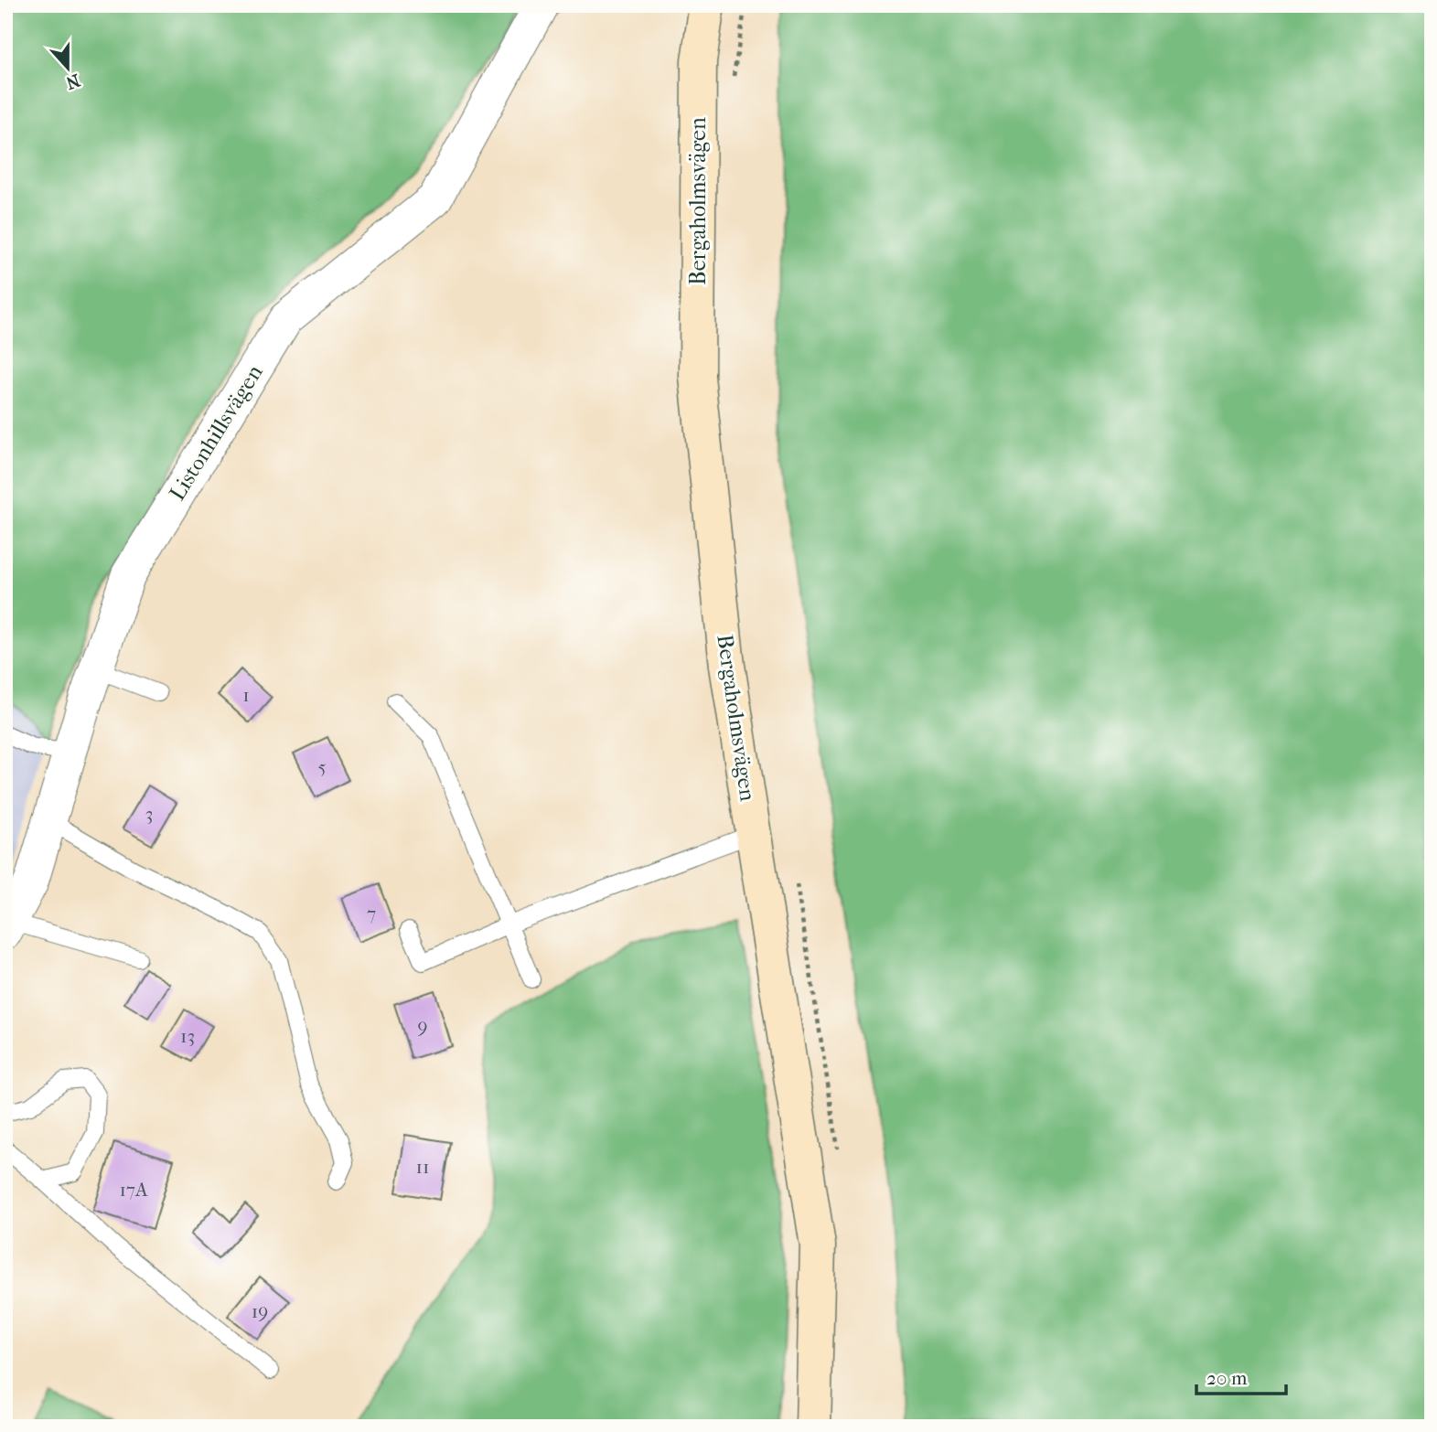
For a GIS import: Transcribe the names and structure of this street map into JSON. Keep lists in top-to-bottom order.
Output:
{
  "streets": {
    "main road": ["Bergaholmsvägen"],
    "street": ["Listonhillsvägen"]
  },
  "house_numbers": [
    "1",
    "5",
    "3",
    "7",
    "9",
    "13",
    "11",
    "17A",
    "19"
  ],
  "scale_bar": "20 m",
  "north": "bottom"
}
